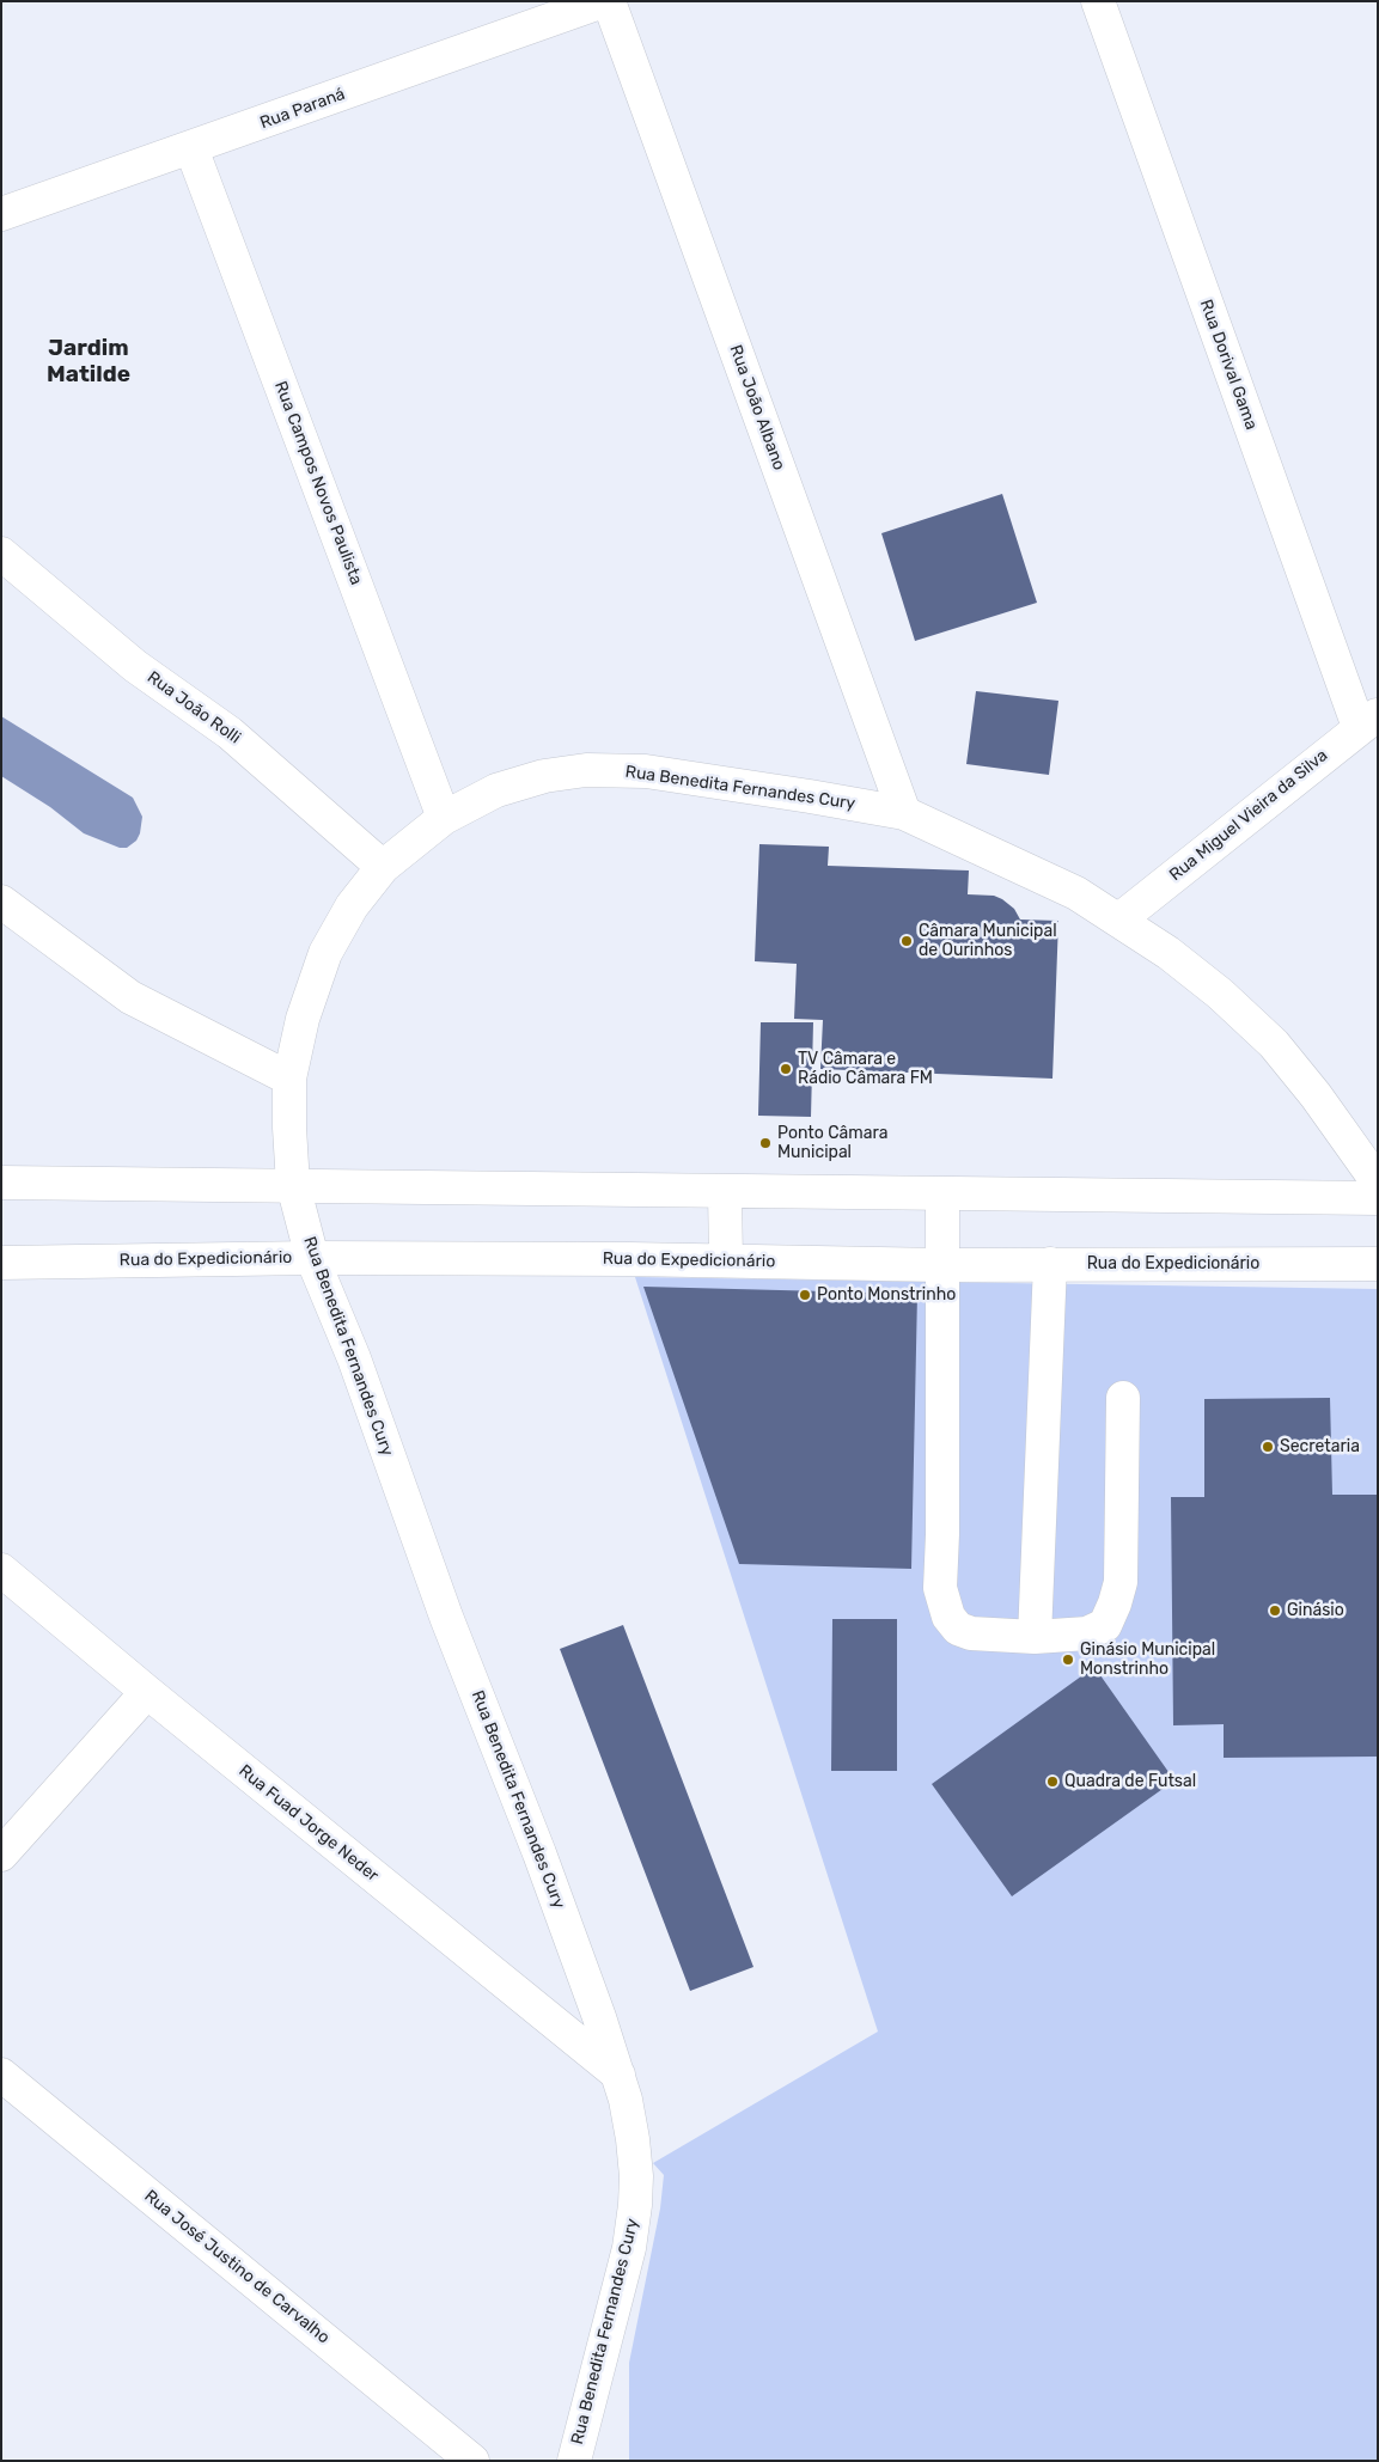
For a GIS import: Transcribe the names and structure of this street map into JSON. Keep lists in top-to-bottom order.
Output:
{
  "streets": {
    "street": [
      "Rua Paraná",
      "Rua Dorival Gama",
      "Rua João Albano",
      "Rua Campos Novos Paulista",
      "Rua João Rolli",
      "Rua Benedita Fernandes Cury",
      "Rua Miguel Vieira da Silva",
      "Rua do Expedicionário",
      "Rua Fuad Jorge Neder",
      "Rua José Justino de Carvalho"
    ]
  },
  "crossings": [
    ["Rua Paraná", "Rua Campos Novos Paulista"],
    ["Rua Dorival Gama", "Rua Miguel Vieira da Silva"],
    ["Rua João Albano", "Rua Benedita Fernandes Cury"],
    ["Rua Campos Novos Paulista", "Rua Benedita Fernandes Cury"],
    ["Rua João Rolli", "Rua Benedita Fernandes Cury"],
    ["Rua Benedita Fernandes Cury", "Rua Miguel Vieira da Silva"],
    ["Rua Benedita Fernandes Cury", "Rua do Expedicionário"],
    ["Rua Benedita Fernandes Cury", "Rua Fuad Jorge Neder"]
  ],
  "districts": ["Jardim Matilde"],
  "places": [
    "Câmara Municipal de Ourinhos",
    "TV Câmara e Rádio Câmara FM",
    "Ponto Câmara Municipal",
    "Ponto Monstrinho",
    "Secretaria",
    "Ginásio",
    "Ginásio Municipal Monstrinho",
    "Quadra de Futsal"
  ]
}
